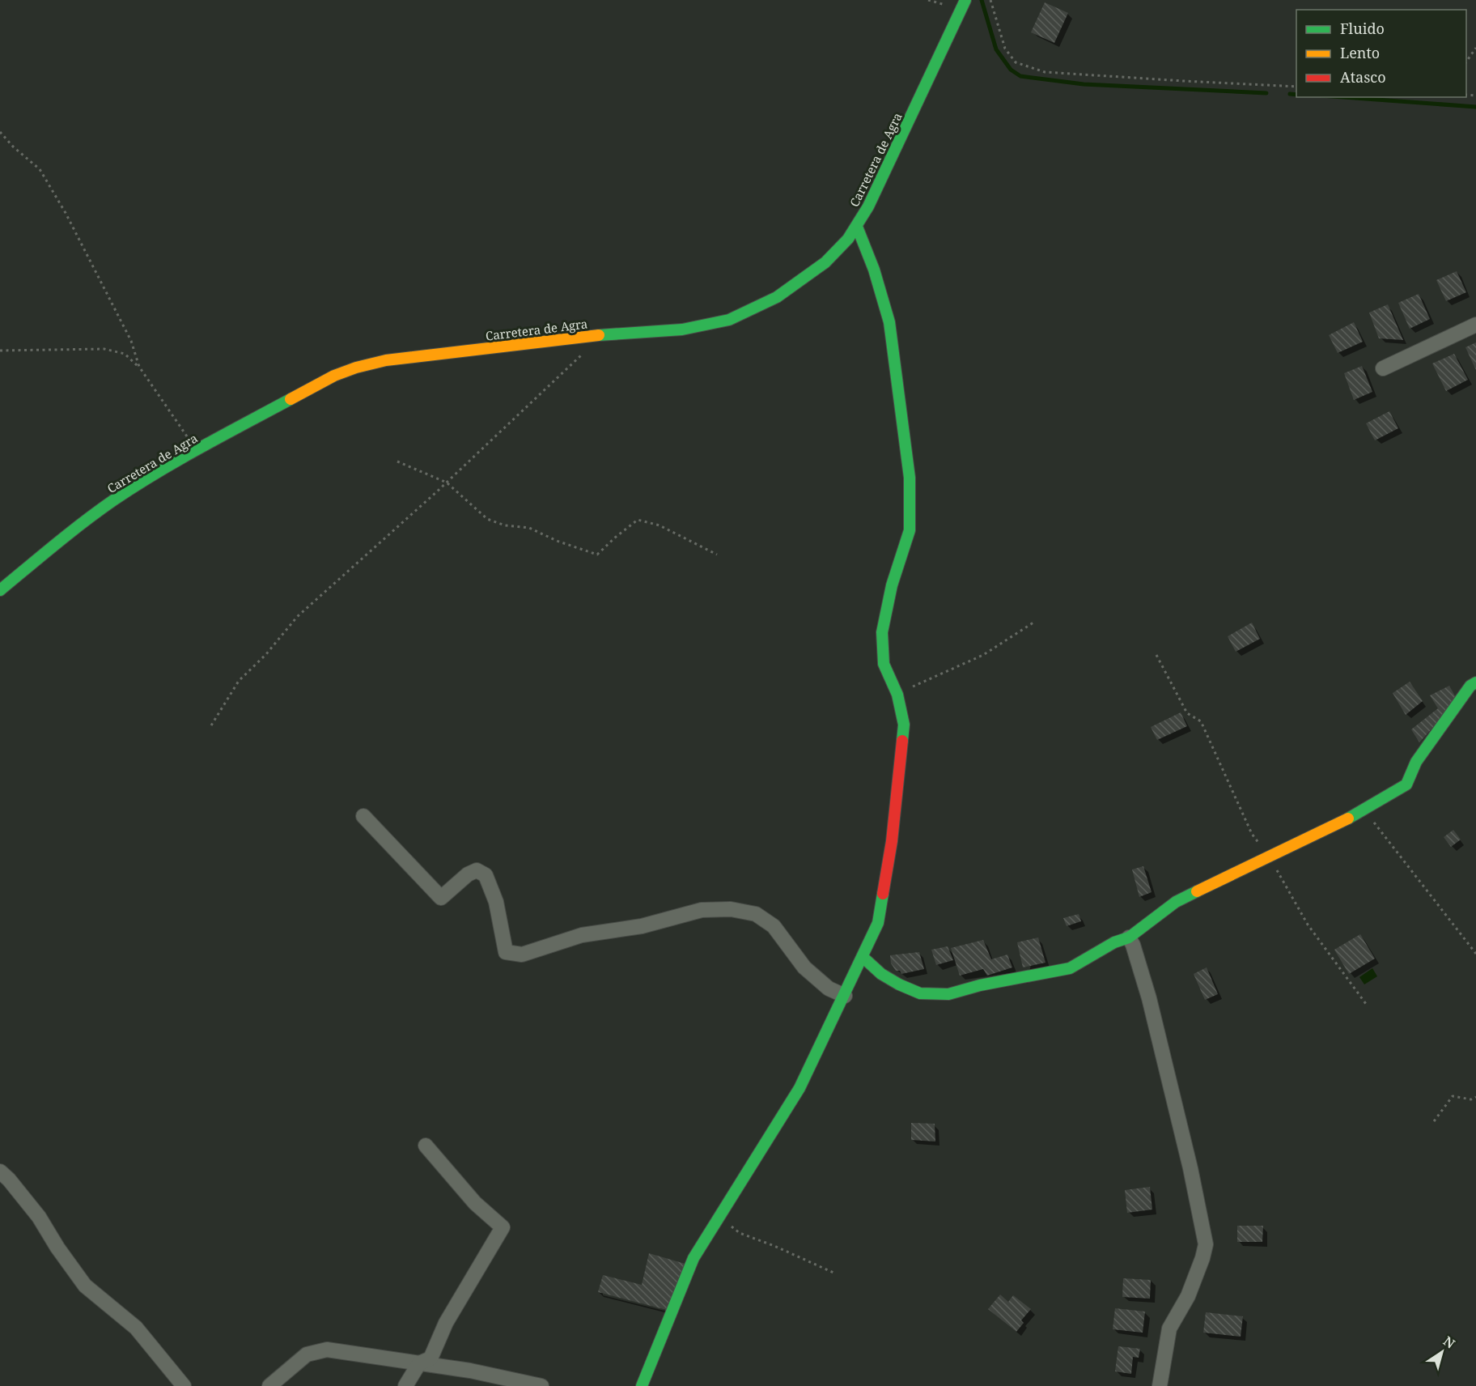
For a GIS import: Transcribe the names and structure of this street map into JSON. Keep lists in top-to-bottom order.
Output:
{
  "streets": {
    "street": ["Carretera de Agra"]
  },
  "legend": ["Fluido", "Lento", "Atasco"],
  "north": "top right"
}
